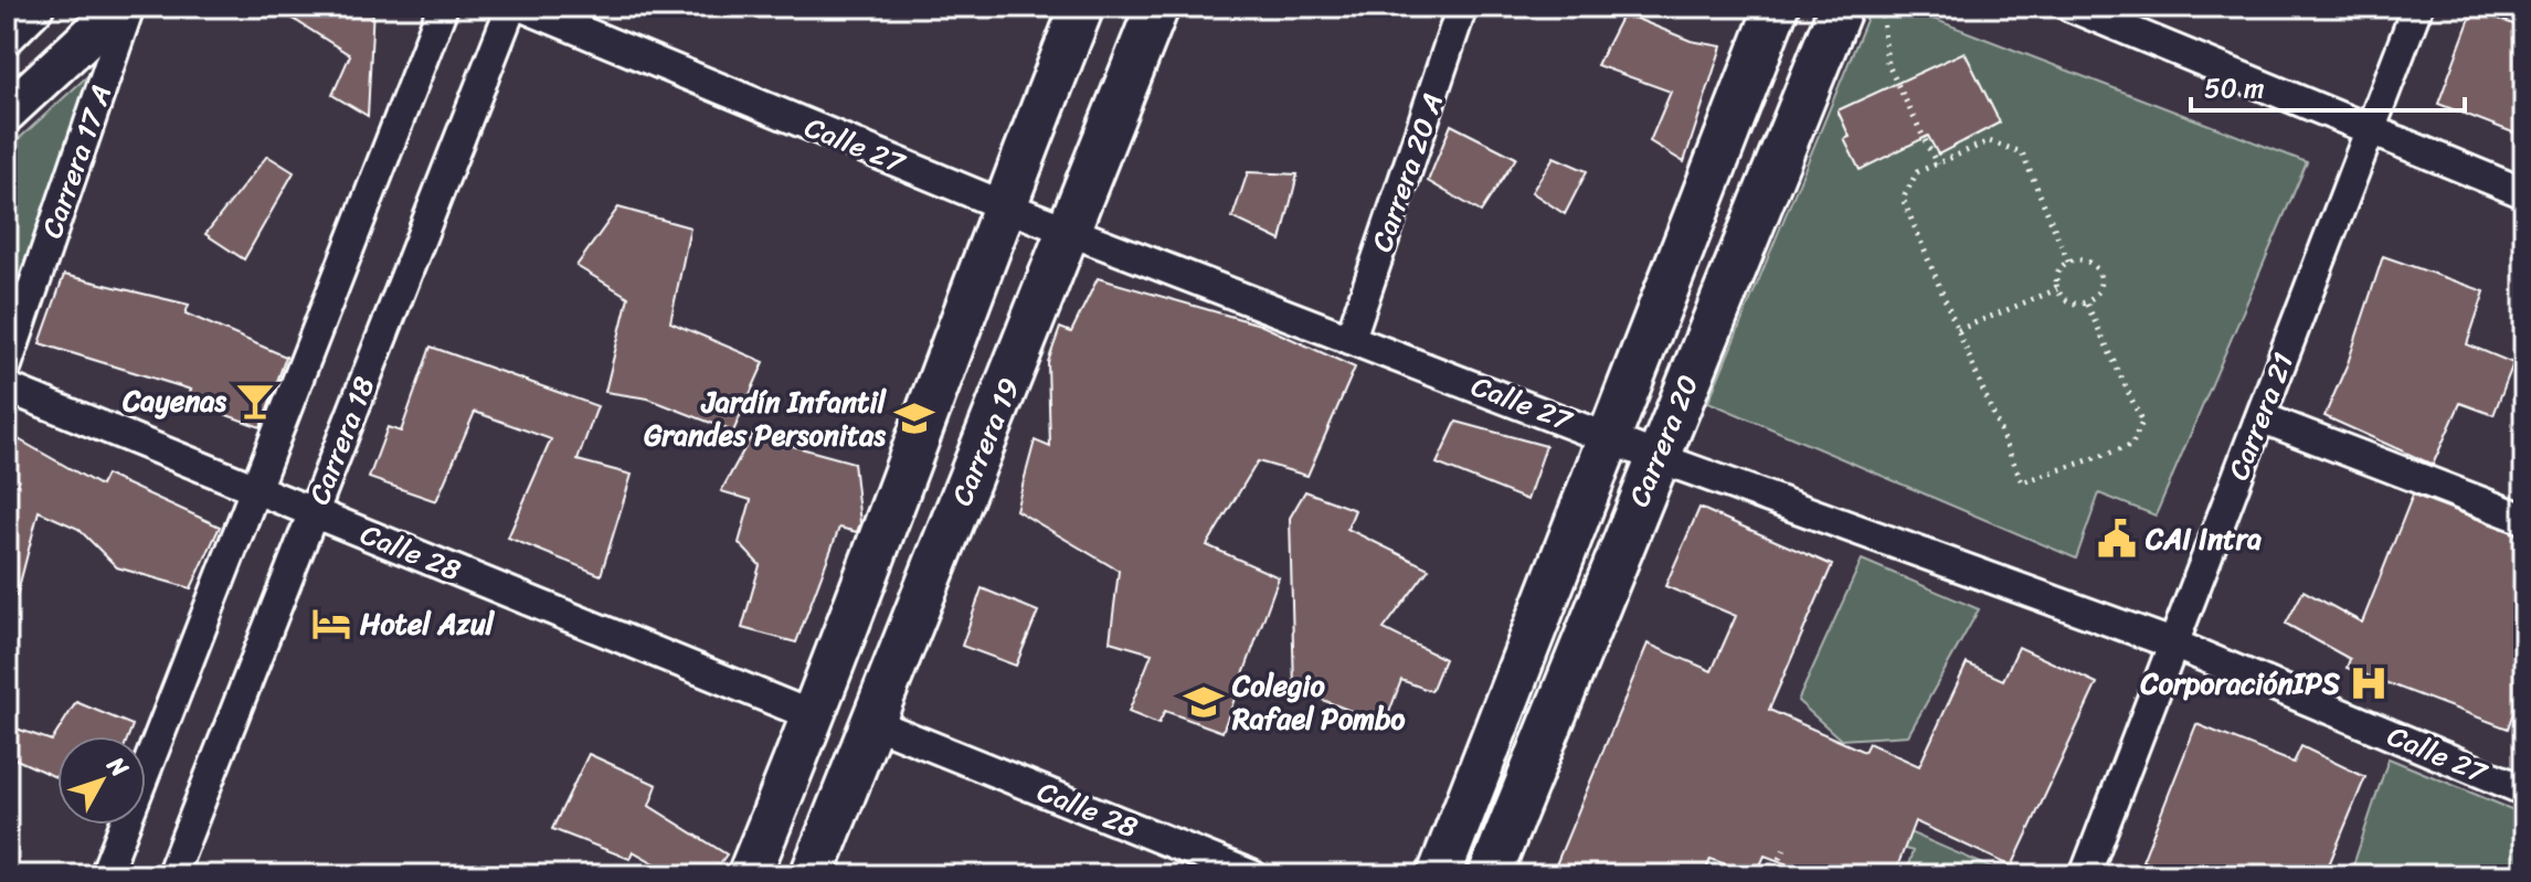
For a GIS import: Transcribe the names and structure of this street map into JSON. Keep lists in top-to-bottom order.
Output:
{
  "streets": {
    "main road": ["Carrera 20", "Carrera 19"],
    "street": [
      "Calle 27",
      "Carrera 17 A",
      "Carrera 20 A",
      "Carrera 21",
      "Carrera 18",
      "Calle 28"
    ]
  },
  "crossings": [
    ["Calle 27", "Carrera 20 A"],
    ["Calle 27", "Carrera 21"],
    ["Calle 27", "Carrera 20"],
    ["Calle 27", "Carrera 19"],
    ["Carrera 18", "Calle 28"],
    ["Carrera 19", "Calle 28"]
  ],
  "places": {
    "bar": ["Cayenas"],
    "school or university": ["Jardín Infantil Grandes Personitas", "Colegio Rafael Pombo"],
    "public building": ["CAI Intra"],
    "hotel": ["Hotel Azul"],
    "hospital": ["CorporaciónIPS"]
  },
  "scale_bar": "50 m",
  "north": "top right"
}
